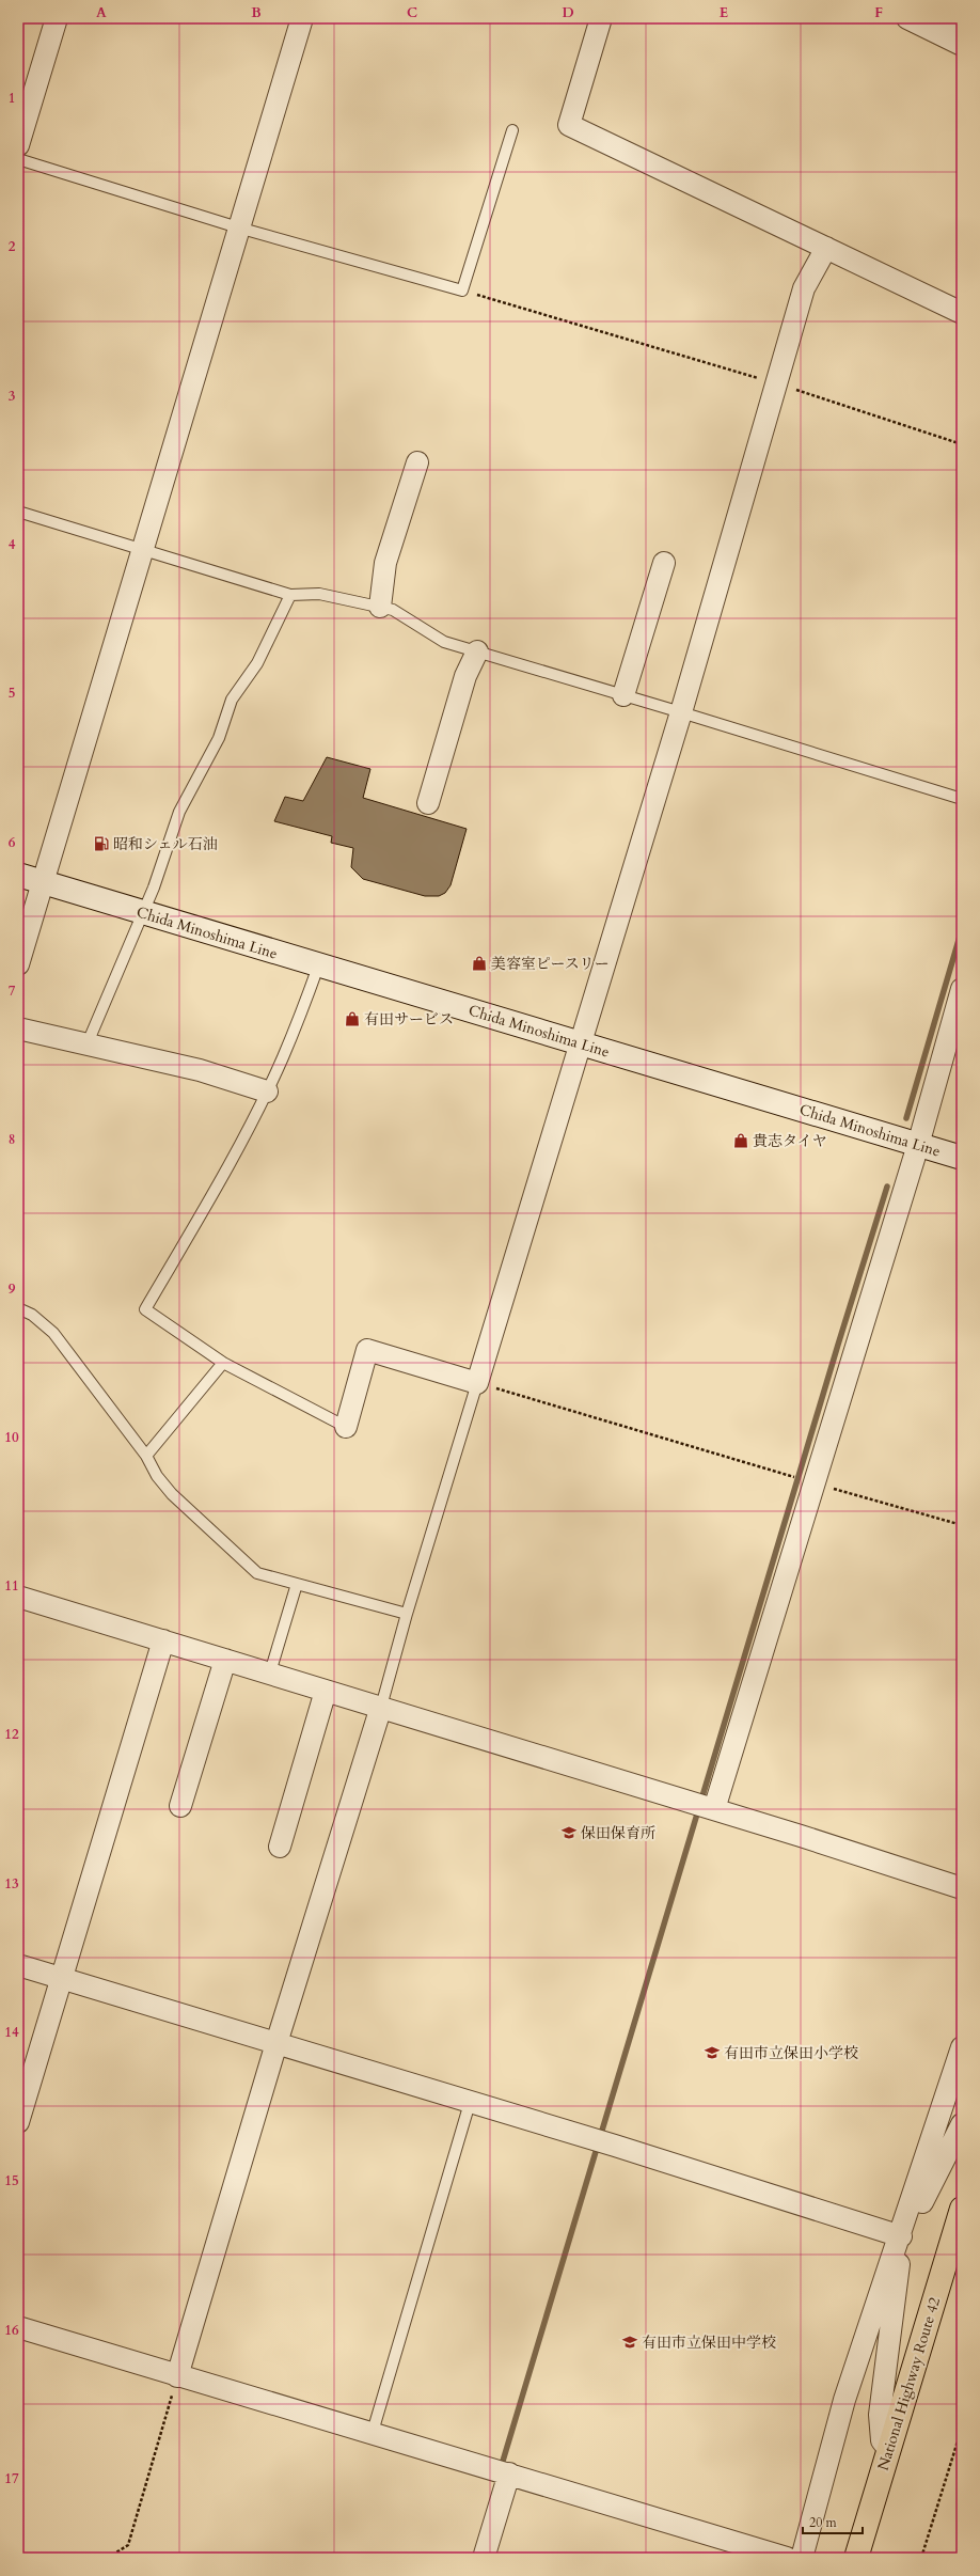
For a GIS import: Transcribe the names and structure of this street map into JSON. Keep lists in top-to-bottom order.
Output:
{
  "streets": {
    "highway": ["National Highway Route 42"],
    "main road": ["Chida Minoshima Line"]
  },
  "places": {
    "fuel station": ["昭和シェル石油"],
    "shop": ["美容室ピースリー", "有田サービス", "貴志タイヤ"],
    "school or university": ["保田保育所", "有田市立保田小学校", "有田市立保田中学校"]
  },
  "scale_bar": "20 m",
  "grid": {
    "columns": [
      "A",
      "B",
      "C",
      "D",
      "E",
      "F"
    ],
    "rows": [
      "1",
      "2",
      "3",
      "4",
      "5",
      "6",
      "7",
      "8",
      "9",
      "10",
      "11",
      "12",
      "13",
      "14",
      "15",
      "16",
      "17"
    ]
  }
}
